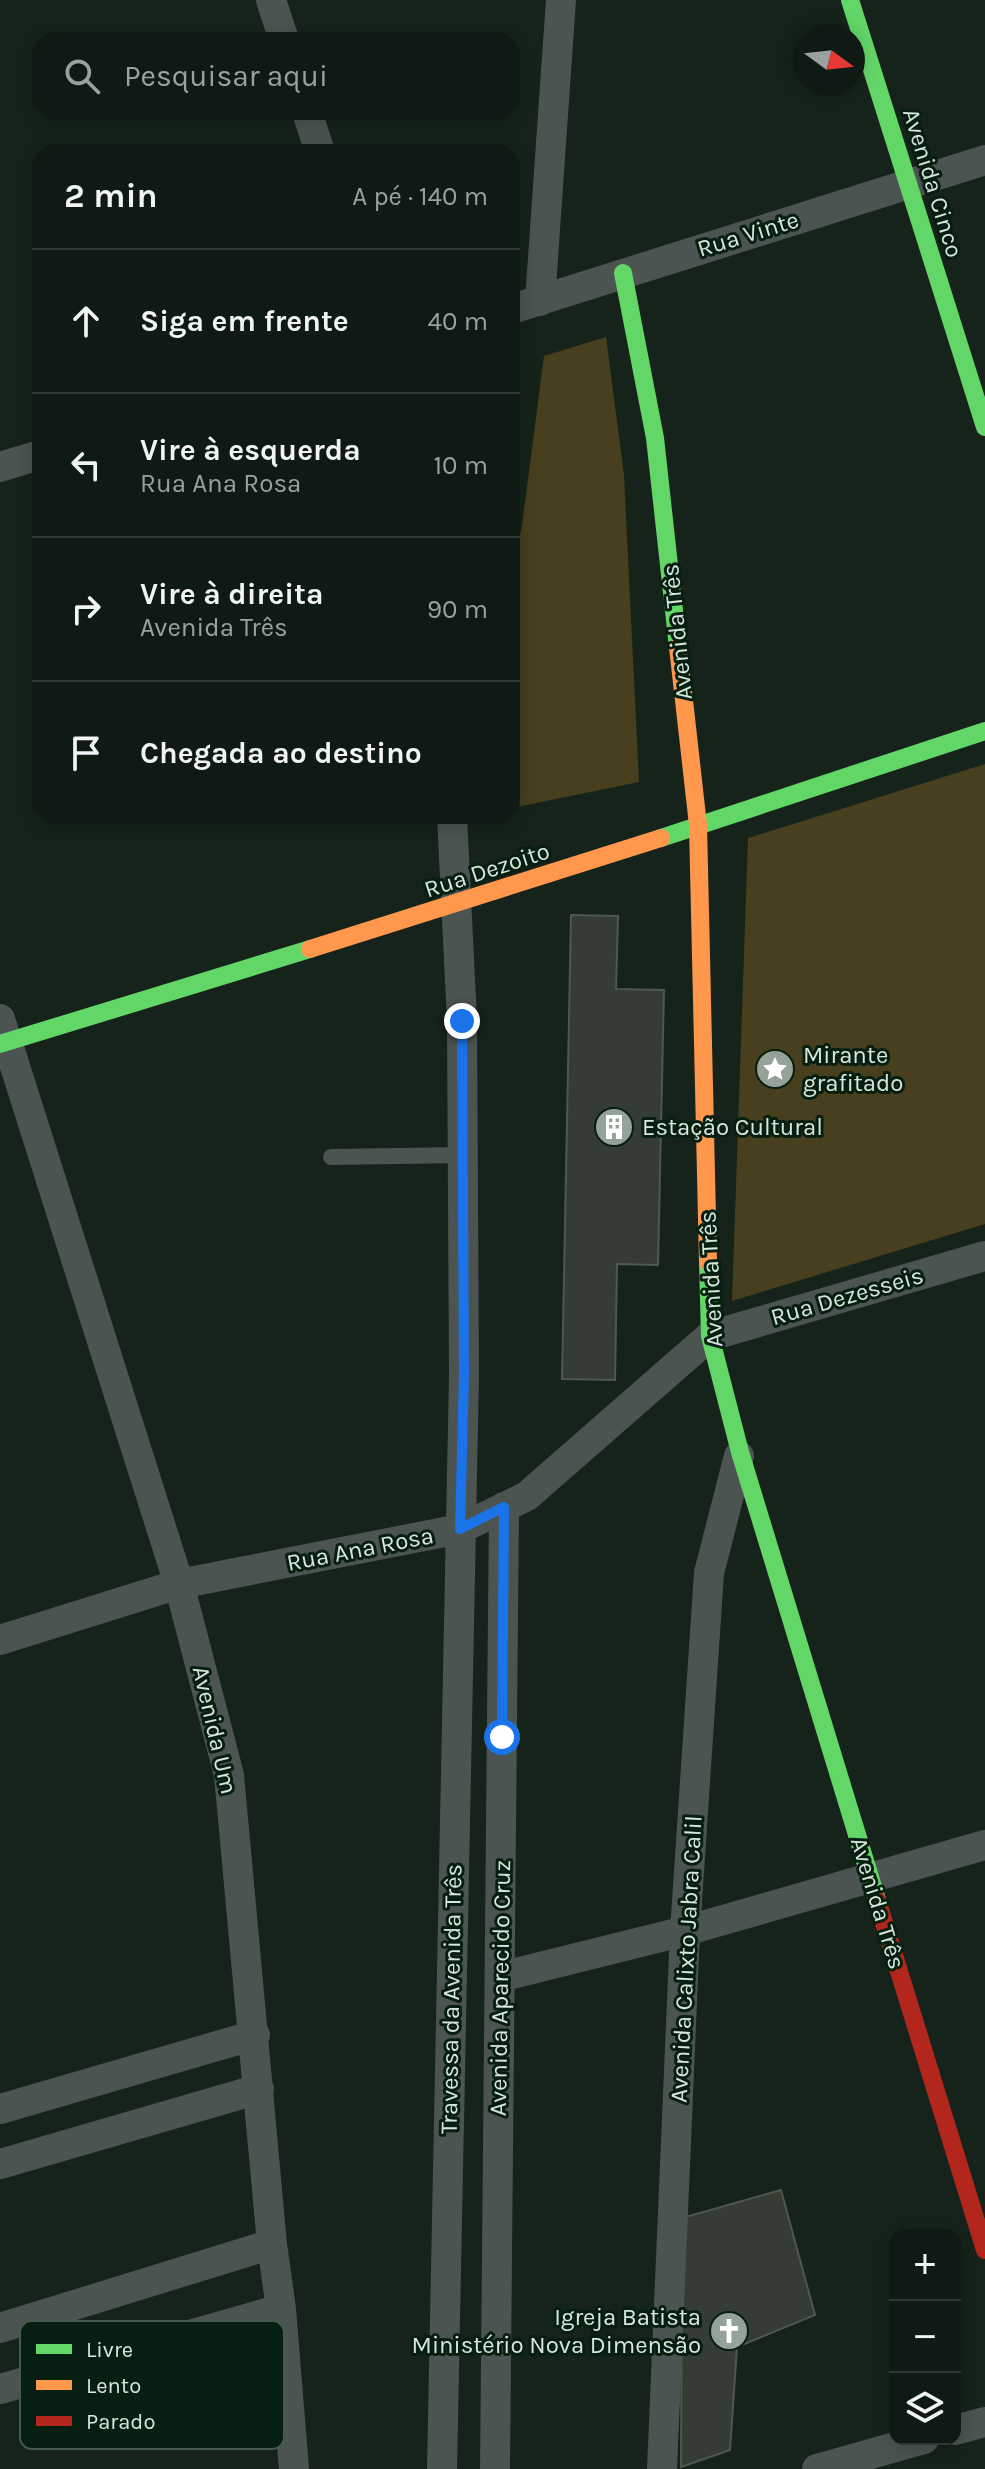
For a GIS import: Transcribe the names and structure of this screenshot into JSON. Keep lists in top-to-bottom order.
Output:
{
  "streets": {
    "street": [
      "Avenida Cinco",
      "Rua Vinte",
      "Avenida Três",
      "Rua Dezoito",
      "Rua Dezesseis",
      "Rua Ana Rosa",
      "Avenida Um",
      "Avenida Calixto Jabra Calil",
      "Avenida Aparecido Cruz",
      "Travessa da Avenida Três"
    ]
  },
  "crossings": [
    ["Avenida Cinco", "Rua Vinte"],
    ["Rua Vinte", "Avenida Três"],
    ["Avenida Três", "Rua Dezoito"],
    ["Avenida Três", "Rua Dezesseis"],
    ["Avenida Três", "Rua Ana Rosa"],
    ["Avenida Três", "Avenida Calixto Jabra Calil"],
    ["Rua Dezoito", "Avenida Um"],
    ["Rua Dezesseis", "Rua Ana Rosa"],
    ["Rua Ana Rosa", "Avenida Um"],
    ["Rua Ana Rosa", "Avenida Aparecido Cruz"],
    ["Rua Ana Rosa", "Travessa da Avenida Três"]
  ],
  "places": {
    "place": ["Mirante grafitado"],
    "building": ["Estação Cultural"],
    "church": ["Igreja Batista Ministério Nova Dimensão"]
  },
  "legend": ["Livre", "Lento", "Parado"],
  "north": "right",
  "page": {
    "search": "Pesquisar aqui",
    "heading": ["2 min", "A pé · 140 m"],
    "list": [
      ["Siga em frente", "40 m"],
      ["Vire à esquerda", "Rua Ana Rosa", "10 m"],
      ["Vire à direita", "Avenida Três", "90 m"],
      "Chegada ao destino"
    ],
    "map_buttons": ["+", "−"]
  }
}
